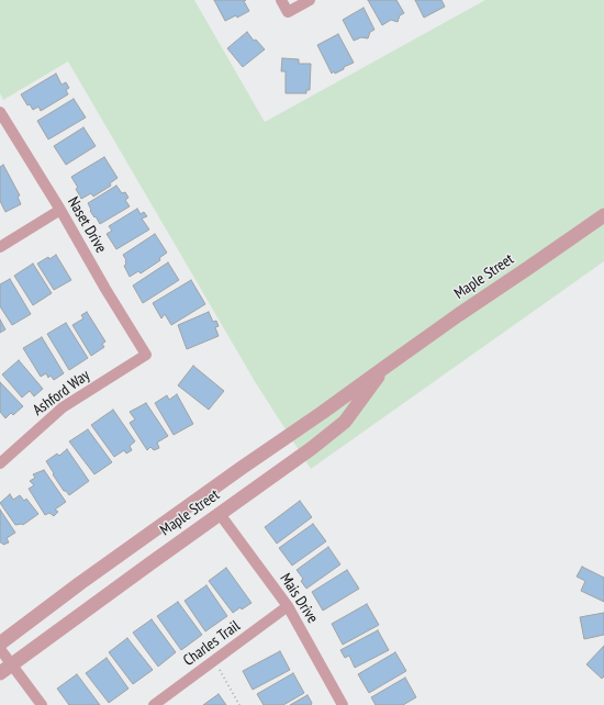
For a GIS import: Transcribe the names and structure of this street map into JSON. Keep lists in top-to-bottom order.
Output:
{
  "streets": {
    "street": [
      "Naset Drive",
      "Maple Street",
      "Ashford Way",
      "Mais Drive",
      "Charles Trail"
    ]
  },
  "crossings": [
    ["Naset Drive", "Ashford Way"],
    ["Maple Street", "Mais Drive"],
    ["Mais Drive", "Charles Trail"]
  ]
}
